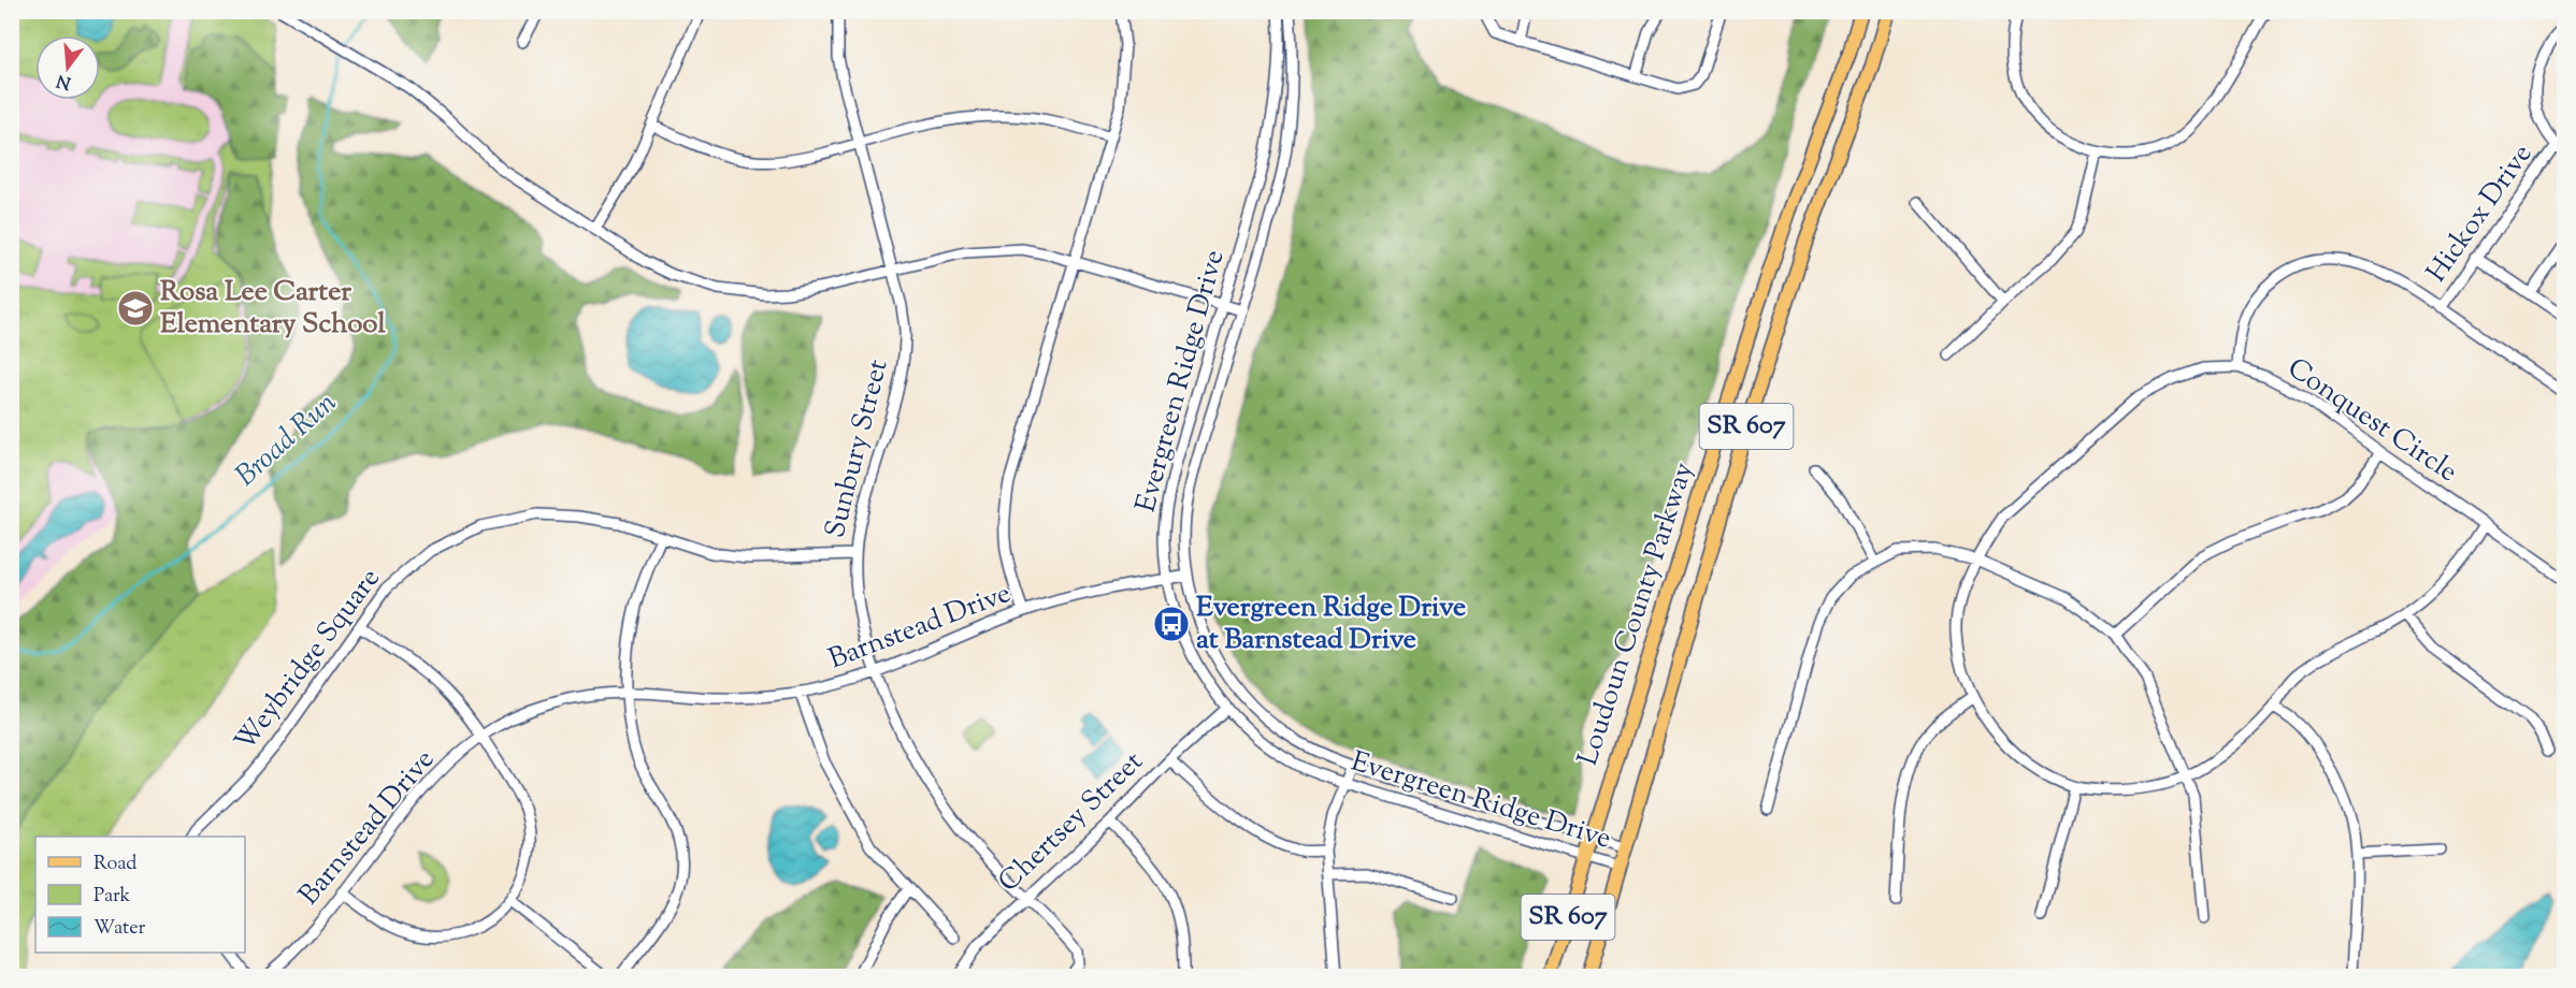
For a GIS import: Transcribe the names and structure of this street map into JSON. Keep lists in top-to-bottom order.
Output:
{
  "streets": {
    "main road": ["SR 607", "Loudoun County Parkway"],
    "street": [
      "Hickox Drive",
      "Evergreen Ridge Drive",
      "Conquest Circle",
      "Sunbury Street",
      "Barnstead Drive",
      "Weybridge Square",
      "Chertsey Street"
    ]
  },
  "crossings": [
    ["Evergreen Ridge Drive", "Loudoun County Parkway"],
    ["Evergreen Ridge Drive", "Barnstead Drive"],
    ["Evergreen Ridge Drive", "Chertsey Street"],
    ["Sunbury Street", "Barnstead Drive"],
    ["Sunbury Street", "Weybridge Square"],
    ["Sunbury Street", "Chertsey Street"]
  ],
  "water": ["Broad Run"],
  "places": {
    "school or university": ["Rosa Lee Carter Elementary School"],
    "bus stop": ["Evergreen Ridge Drive at Barnstead Drive"]
  },
  "legend": ["Road", "Park", "Water"],
  "north": "bottom"
}
